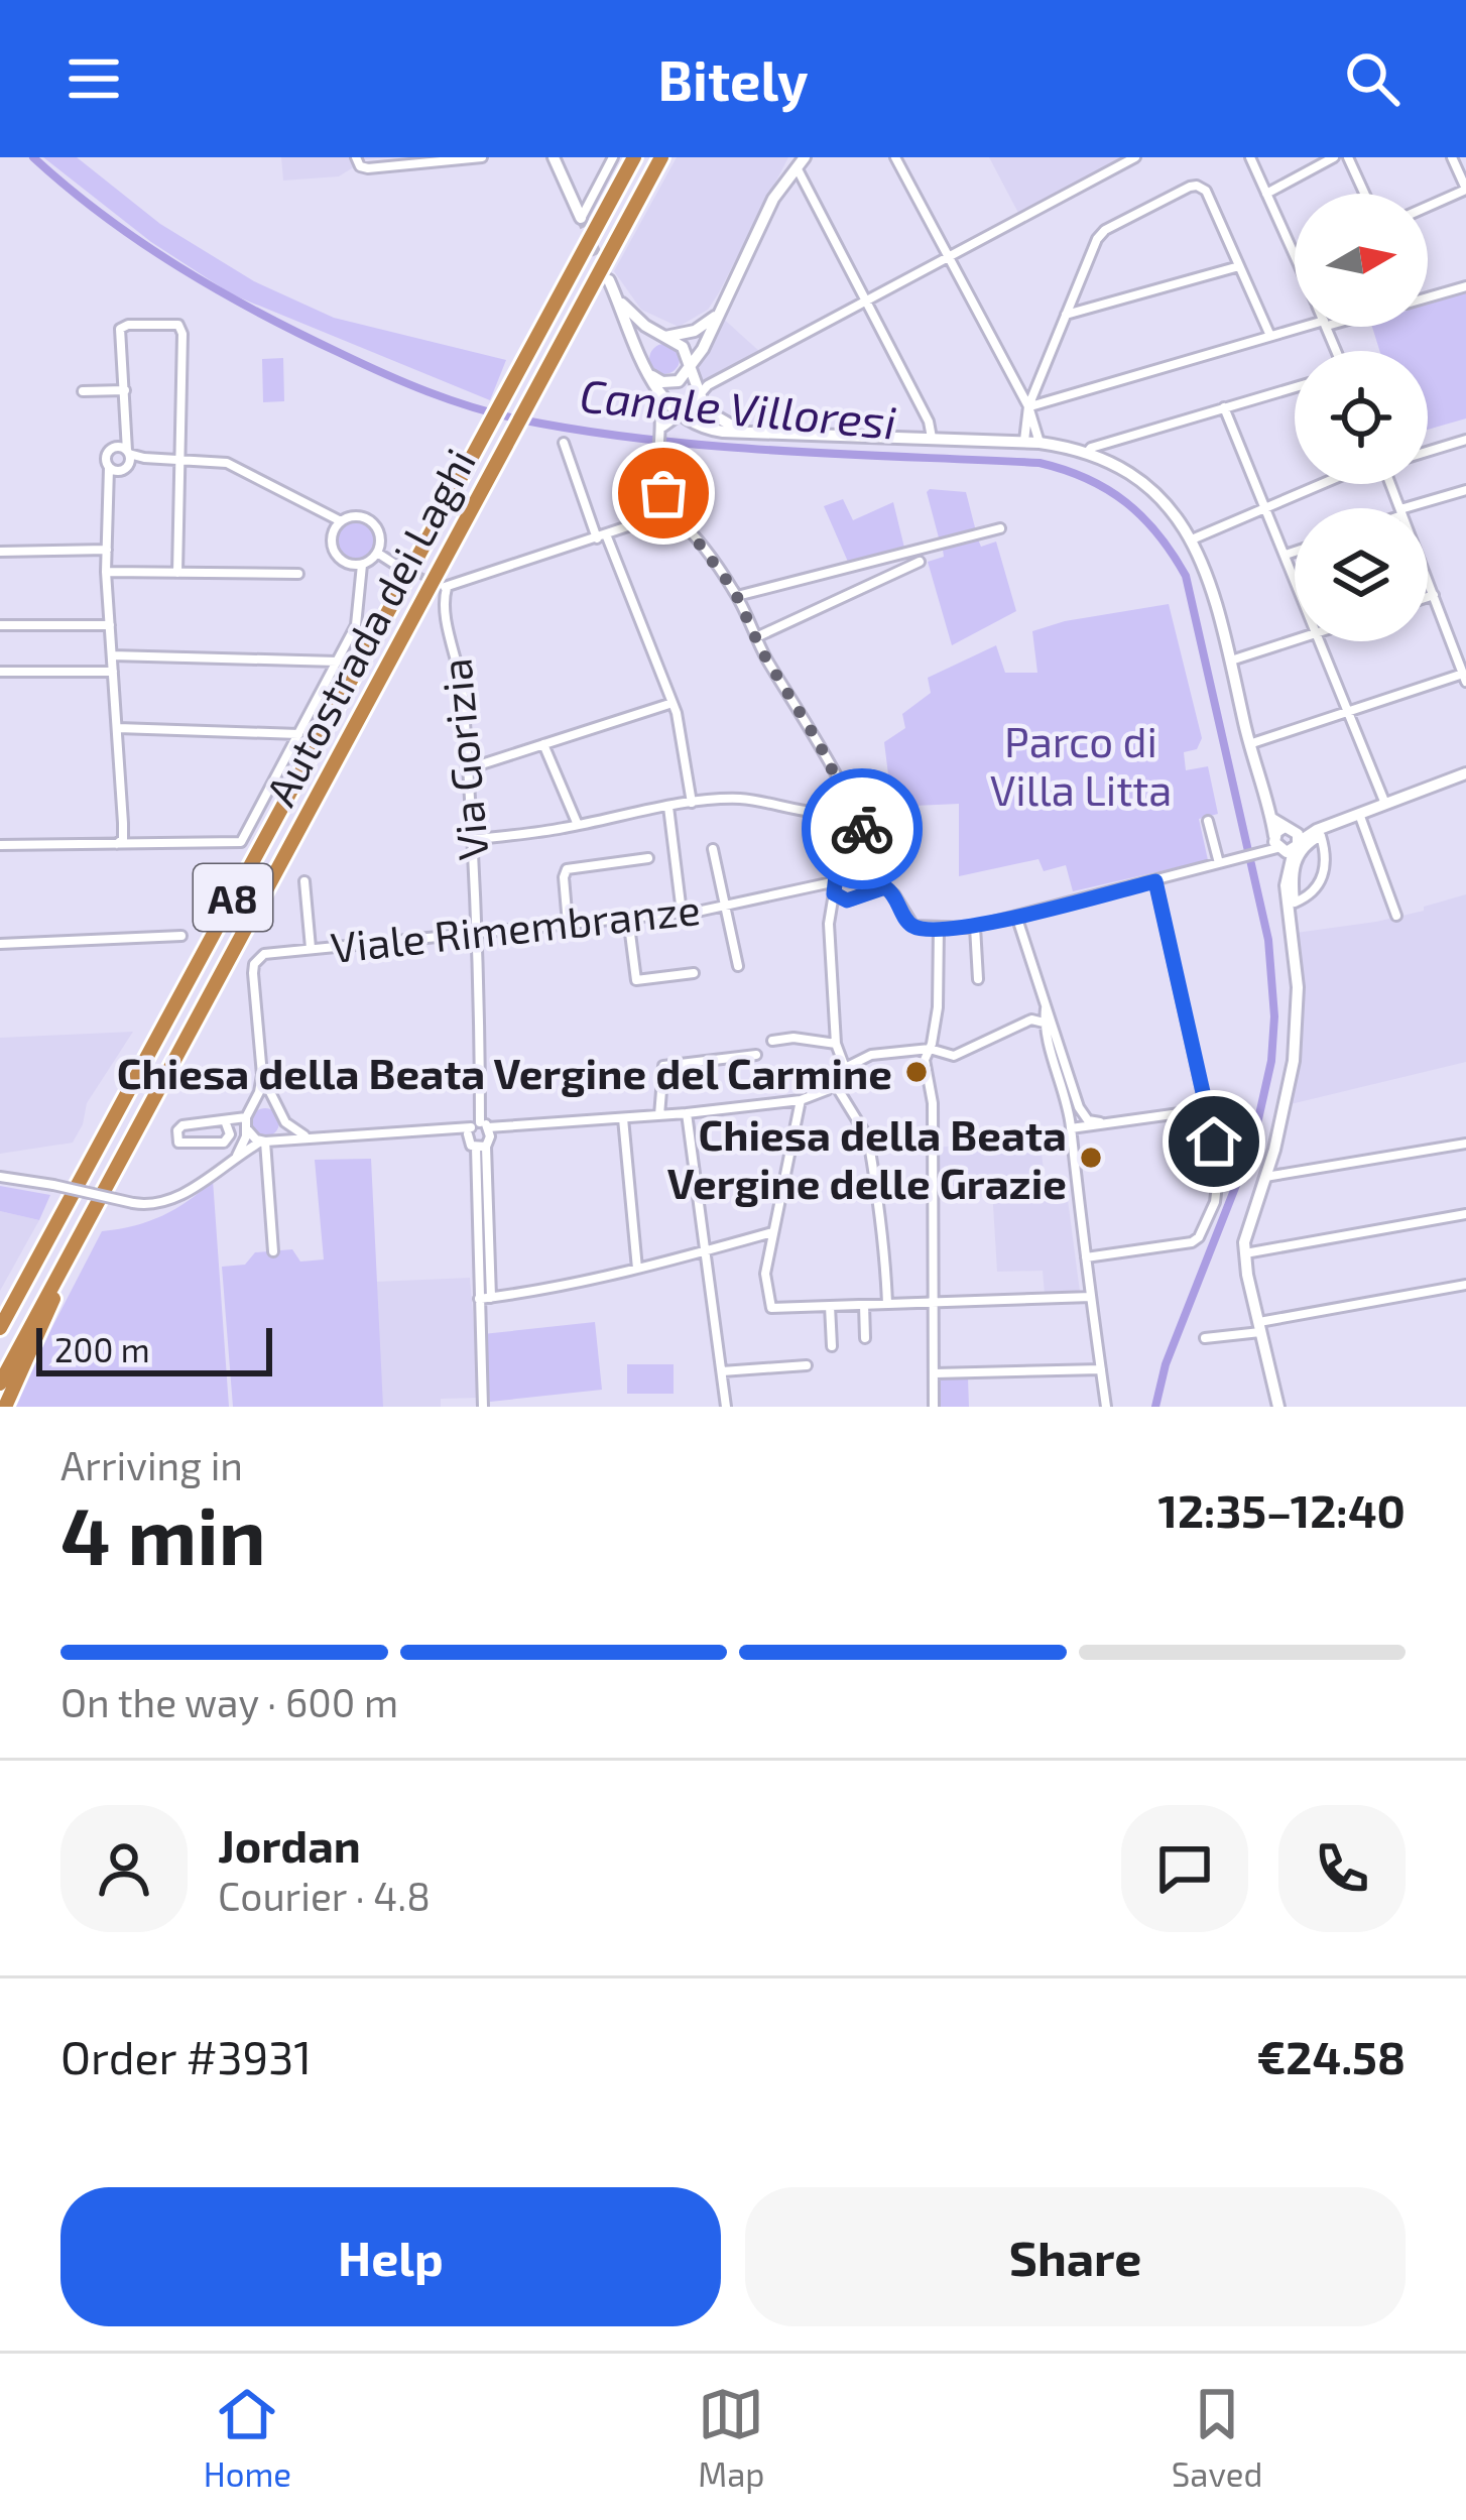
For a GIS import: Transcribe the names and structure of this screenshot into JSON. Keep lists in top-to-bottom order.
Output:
{
  "streets": {
    "highway": ["Autostrada dei Laghi", "A8"],
    "street": ["Via Gorizia", "Viale Rimembranze"]
  },
  "crossings": [
    ["Via Gorizia", "Viale Rimembranze"]
  ],
  "water": ["Canale Villoresi"],
  "parks": ["Parco di Villa Litta"],
  "places": ["Chiesa della Beata Vergine del Carmine", "Chiesa della Beata Vergine delle Grazie"],
  "scale_bar": "200 m",
  "north": "right",
  "page": {
    "header": "Bitely",
    "scale": "200 m",
    "heading": ["4 min", "Arriving in", "12:35–12:40"],
    "panel": [
      "Jordan",
      "Courier · 4.8",
      "Order #3931",
      "€24.58"
    ],
    "bar": "On the way · 600 m",
    "buttons": ["Help", "Share"],
    "tabs": ["Home", "Map", "Saved"]
  }
}
